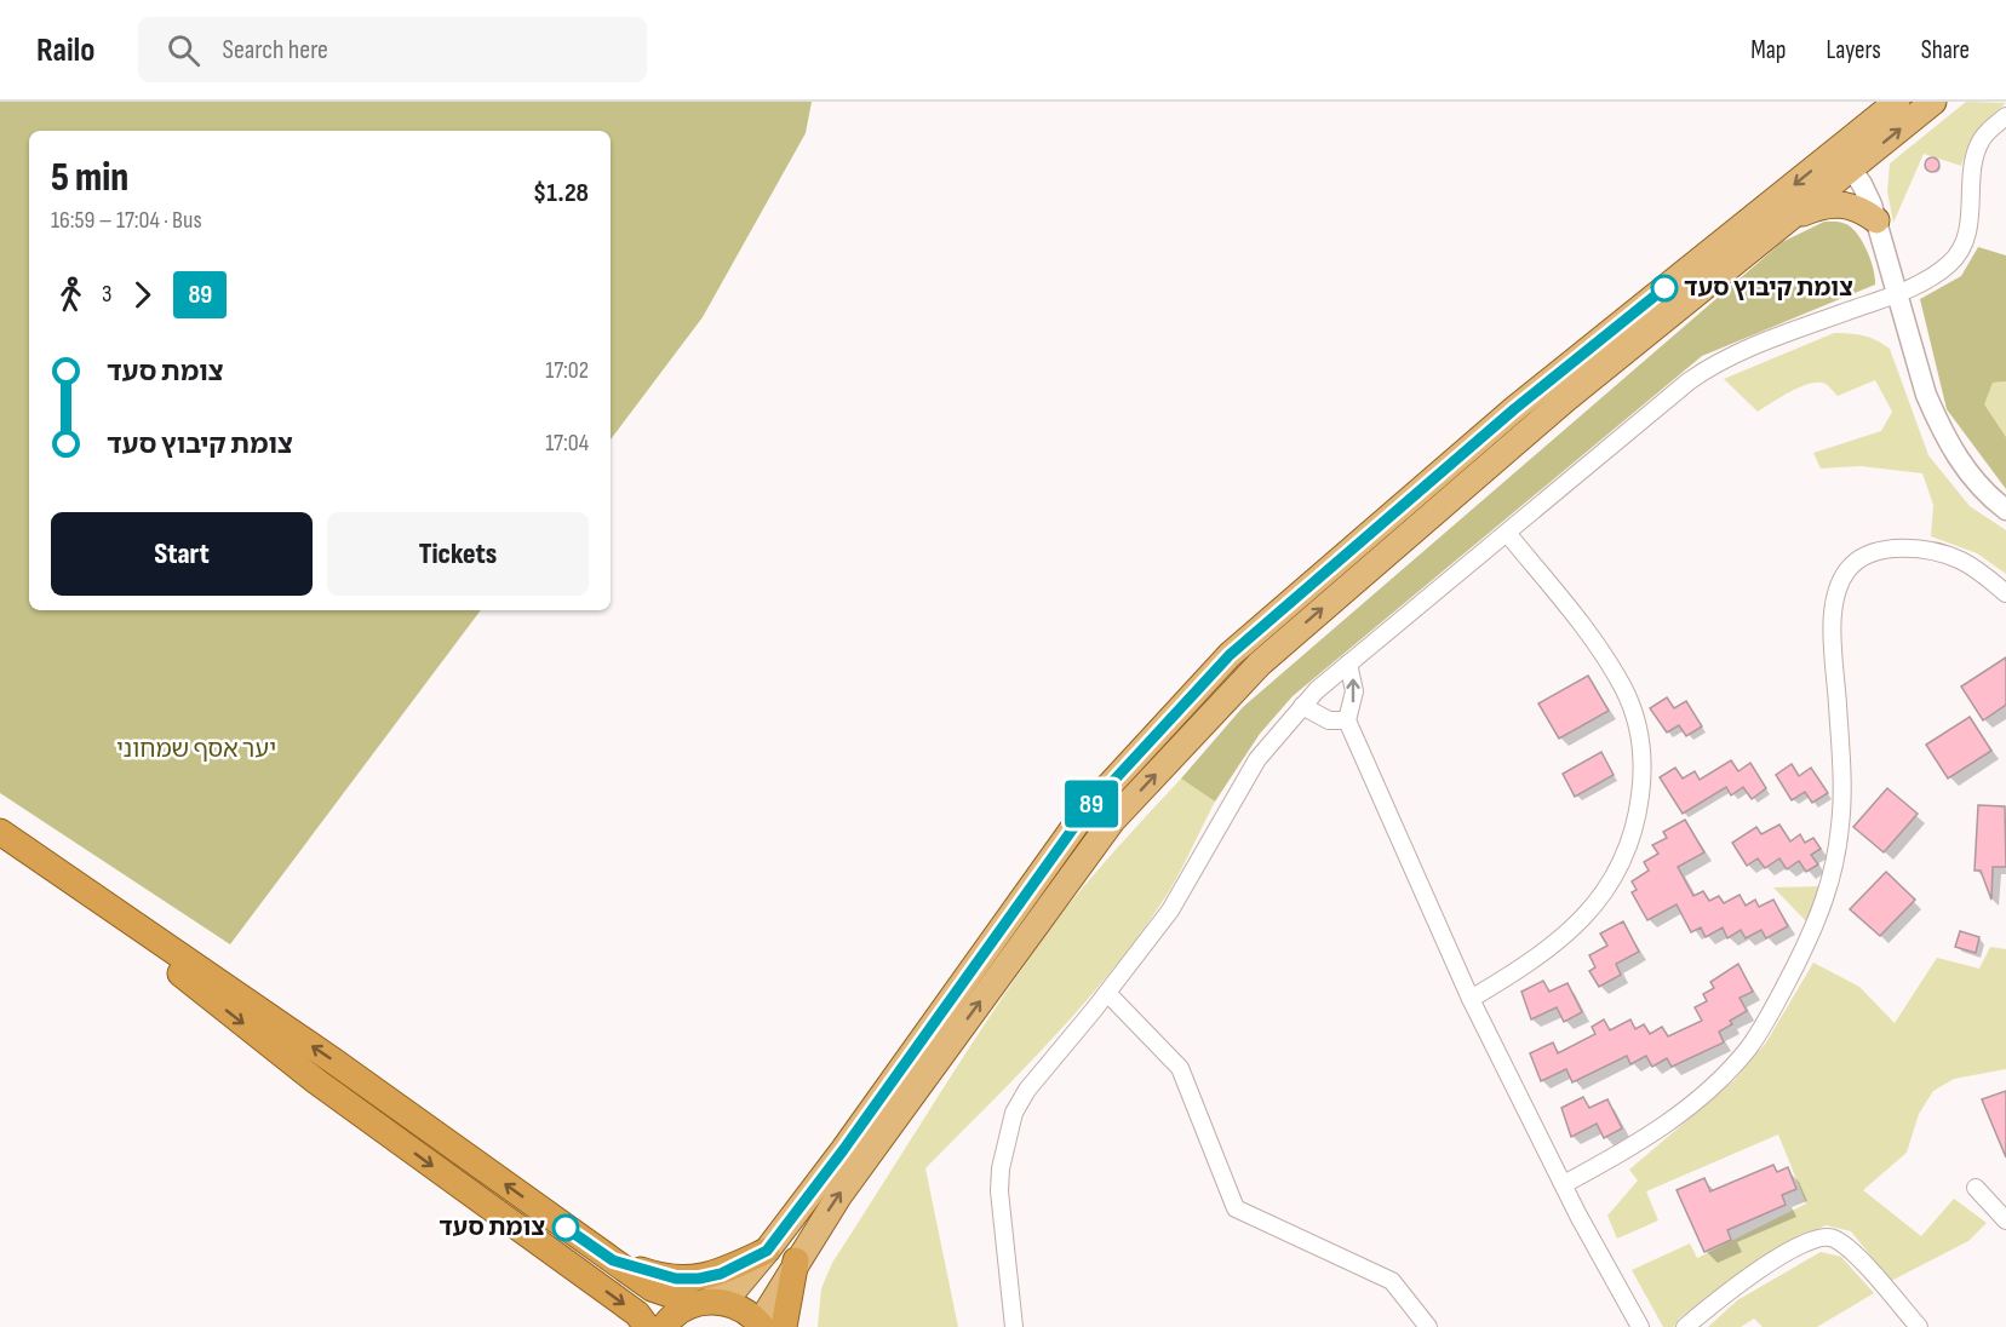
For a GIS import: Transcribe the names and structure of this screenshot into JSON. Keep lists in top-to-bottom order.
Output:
{
  "parks": ["יער אסף שמחוני"],
  "places": ["צומת קיבוץ סעד", "צומת סעד"],
  "lines": ["bus line 89"],
  "page": {
    "header": "Railo",
    "search": "Search here",
    "nav": ["Map", "Layers", "Share"],
    "on_map": "89",
    "heading": ["5 min", "16:59 – 17:04 · Bus", "$1.28"],
    "legs": ["3", "89"],
    "list": [
      {
        "name": "צומת סעד",
        "value": "17:02"
      },
      {
        "name": "צומת קיבוץ סעד",
        "value": "17:04"
      }
    ],
    "buttons": ["Start", "Tickets"]
  }
}
